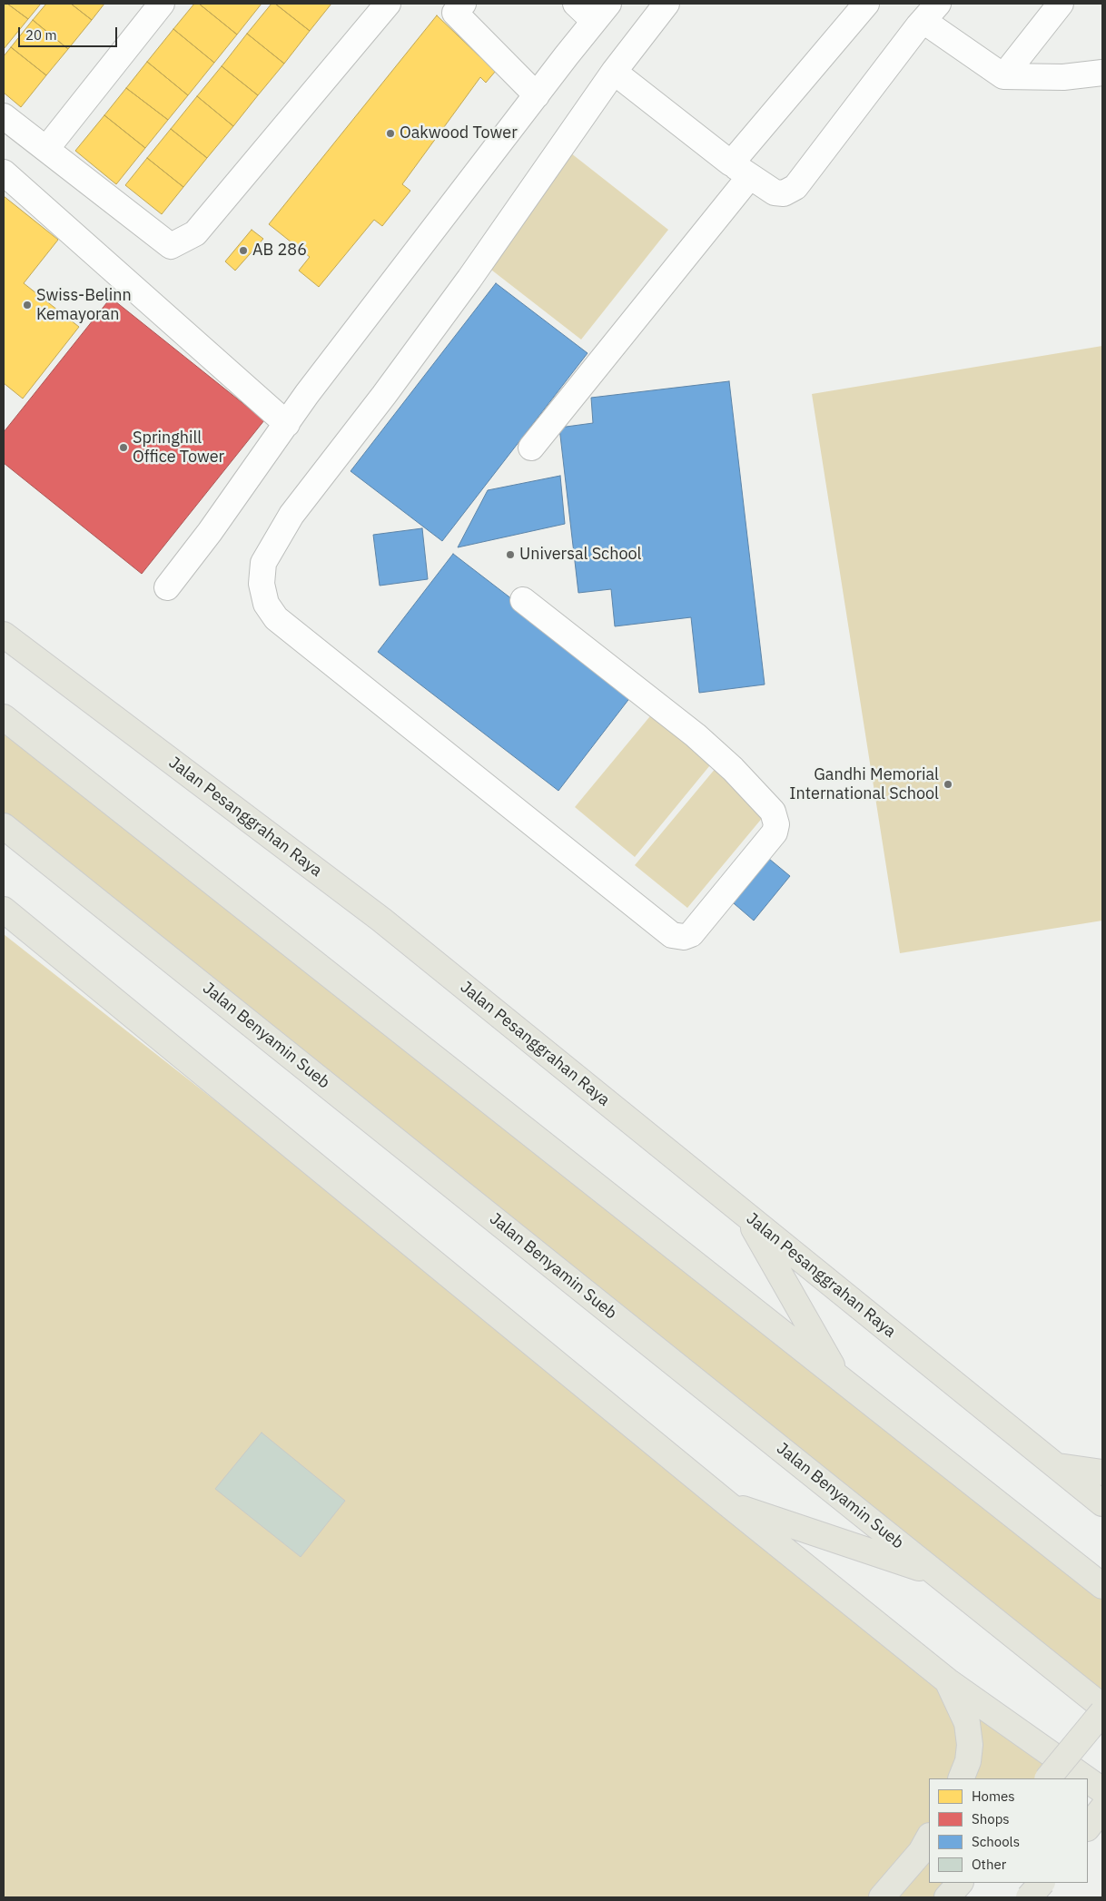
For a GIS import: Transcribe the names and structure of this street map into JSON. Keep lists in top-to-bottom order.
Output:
{
  "streets": {
    "main road": ["Jalan Pesanggrahan Raya", "Jalan Benyamin Sueb"]
  },
  "places": [
    "Oakwood Tower",
    "AB 286",
    "Swiss-Belinn Kemayoran",
    "Springhill Office Tower",
    "Universal School",
    "Gandhi Memorial International School"
  ],
  "legend": [
    "Homes",
    "Shops",
    "Schools",
    "Other"
  ],
  "scale_bar": "20 m"
}
